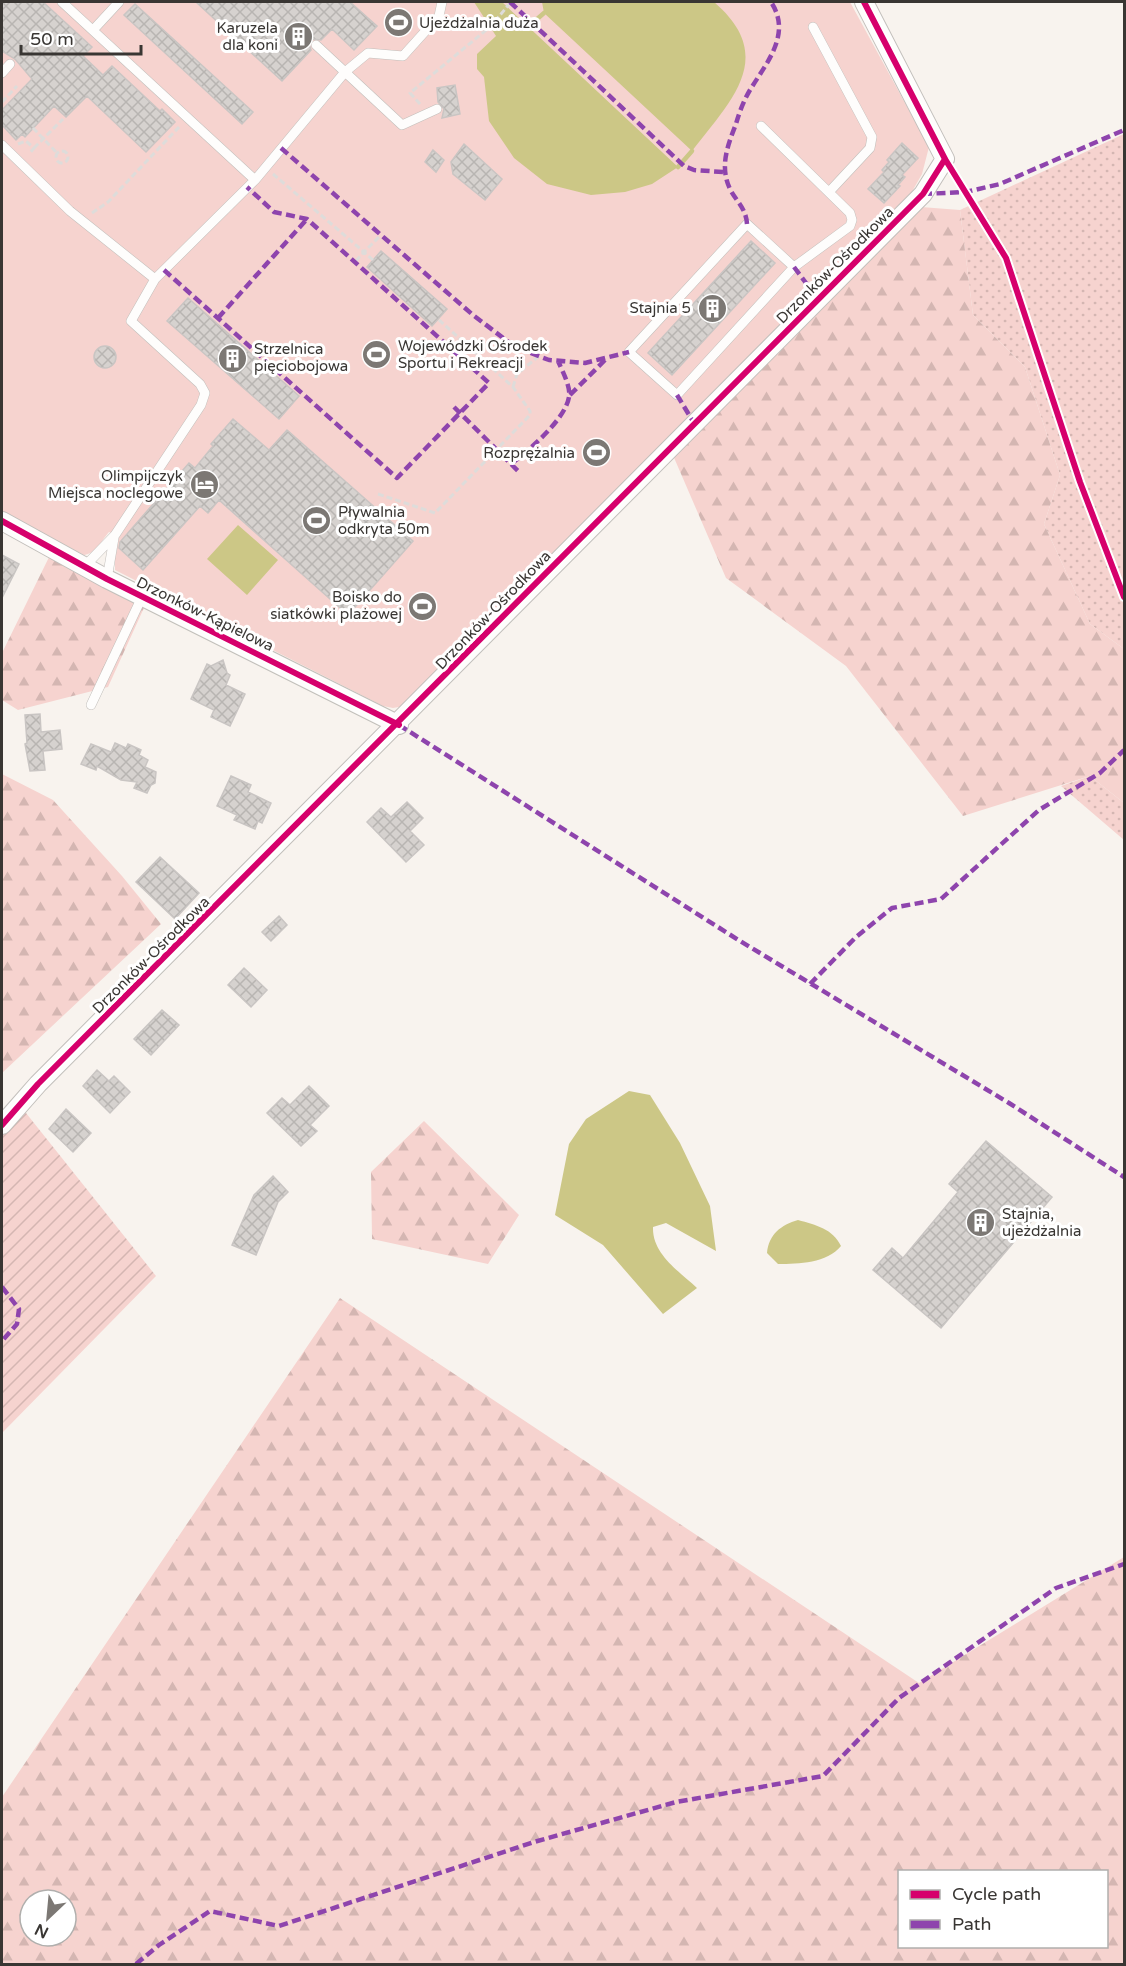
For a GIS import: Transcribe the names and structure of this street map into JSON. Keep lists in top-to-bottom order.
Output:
{
  "streets": {
    "street": ["Drzonków-Ośrodkowa", "Drzonków-Kąpielowa"]
  },
  "crossings": [
    ["Drzonków-Ośrodkowa", "Drzonków-Kąpielowa"]
  ],
  "places": {
    "sports": [
      "Ujeżdżalnia duża",
      "Wojewódzki Ośrodek Sportu i Rekreacji",
      "Rozprężalnia",
      "Pływalnia odkryta 50m",
      "Boisko do siatkówki plażowej"
    ],
    "building": [
      "Karuzela dla koni",
      "Stajnia 5",
      "Strzelnica pięciobojowa",
      "Stajnia, ujeżdżalnia"
    ],
    "hotel": ["Olimpijczyk Miejsca noclegowe"]
  },
  "legend": ["Cycle path", "Path"],
  "scale_bar": "50 m",
  "north": "bottom left"
}
